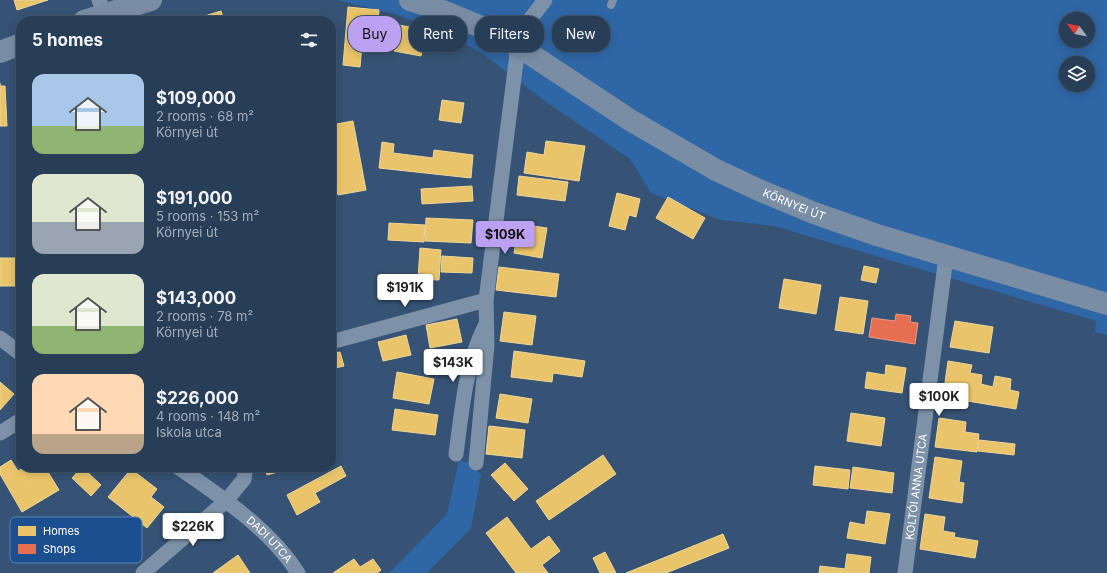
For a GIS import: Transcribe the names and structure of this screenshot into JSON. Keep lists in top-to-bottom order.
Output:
{
  "streets": {
    "main road": ["KÖRNYEI ÚT"],
    "street": ["KOLTÓI ANNA UTCA", "DADI UTCA"]
  },
  "crossings": [
    ["KÖRNYEI ÚT", "KOLTÓI ANNA UTCA"]
  ],
  "legend": ["Homes", "Shops"],
  "north": "top left",
  "page": {
    "chip": [
      "Buy",
      "Rent",
      "Filters",
      "New"
    ],
    "heading": "5 homes",
    "list": [
      {
        "name": "$109,000",
        "note": "2 rooms · 68 m² · Környei út"
      },
      {
        "name": "$191,000",
        "note": "5 rooms · 153 m² · Környei út"
      },
      {
        "name": "$143,000",
        "note": "2 rooms · 78 m² · Környei út"
      },
      {
        "name": "$226,000",
        "note": "4 rooms · 148 m² · Iskola utca"
      }
    ],
    "price": [
      "$109K",
      "$191K",
      "$143K",
      "$100K",
      "$226K"
    ]
  }
}
